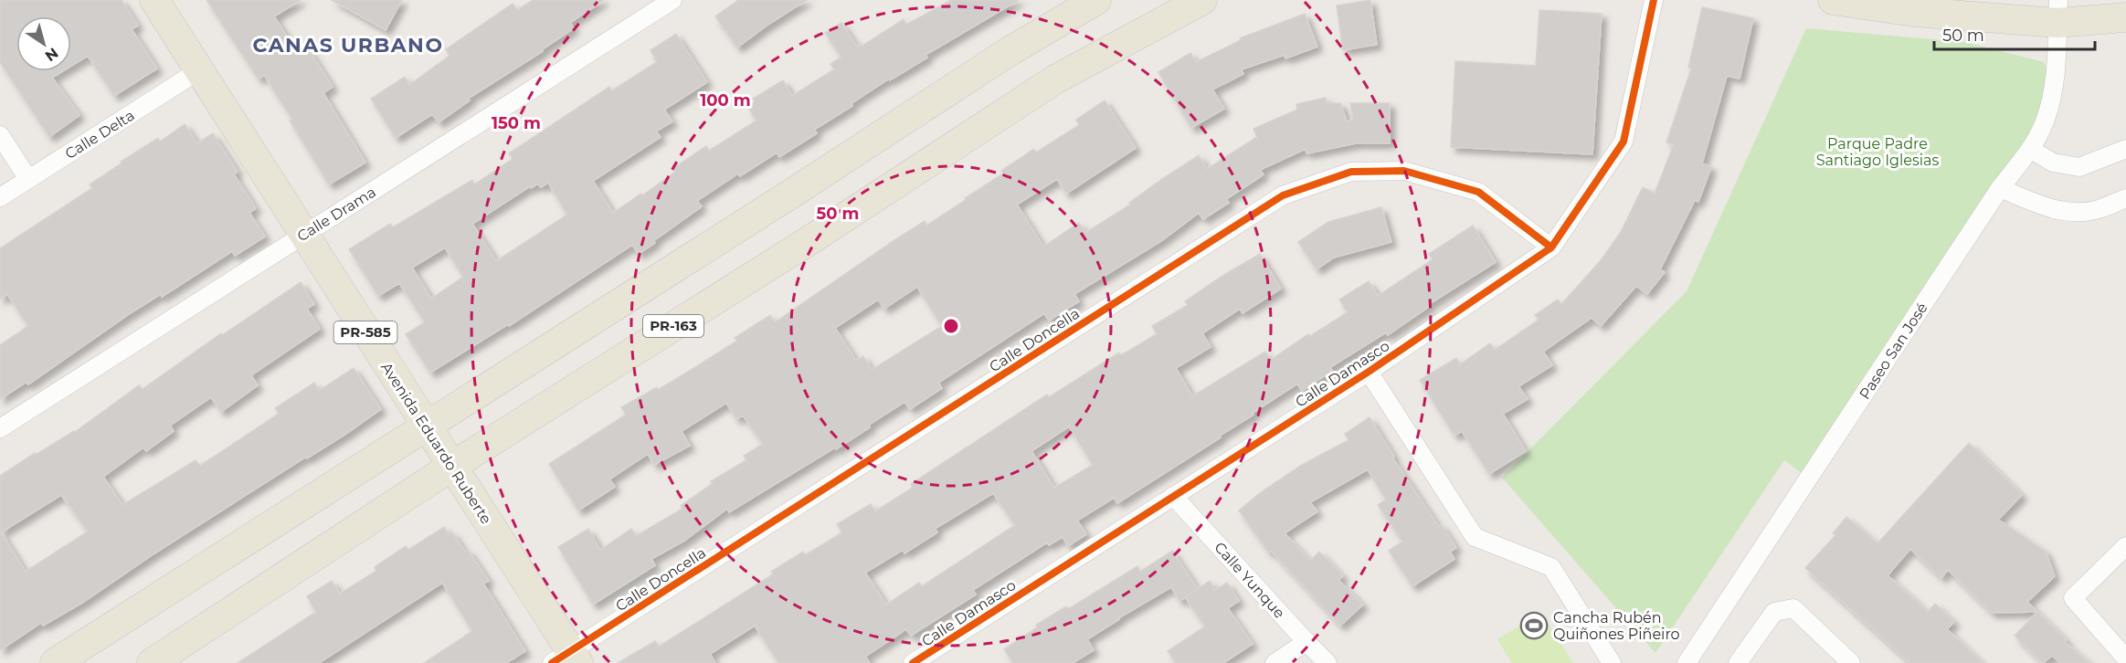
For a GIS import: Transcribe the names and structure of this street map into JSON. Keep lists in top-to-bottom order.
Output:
{
  "streets": {
    "main road": ["PR-163", "PR-585", "Avenida Eduardo Ruberte"],
    "street": [
      "Calle Delta",
      "Calle Drama",
      "Calle Doncella",
      "Paseo San José",
      "Calle Damasco",
      "Calle Yunque"
    ]
  },
  "crossings": [
    ["Calle Delta", "Avenida Eduardo Ruberte"],
    ["Calle Drama", "Avenida Eduardo Ruberte"],
    ["PR-163", "Avenida Eduardo Ruberte"],
    ["Calle Doncella", "Calle Damasco"],
    ["Calle Doncella", "Avenida Eduardo Ruberte"],
    ["Calle Damasco", "Calle Yunque"]
  ],
  "districts": ["CANAS URBANO"],
  "parks": ["Parque Padre Santiago Iglesias"],
  "places": {
    "sports": ["Cancha Rubén Quiñones Piñeiro"]
  },
  "scale_bar": "50 m",
  "north": "bottom right",
  "rings": ["100 m", "150 m", "50 m"]
}
